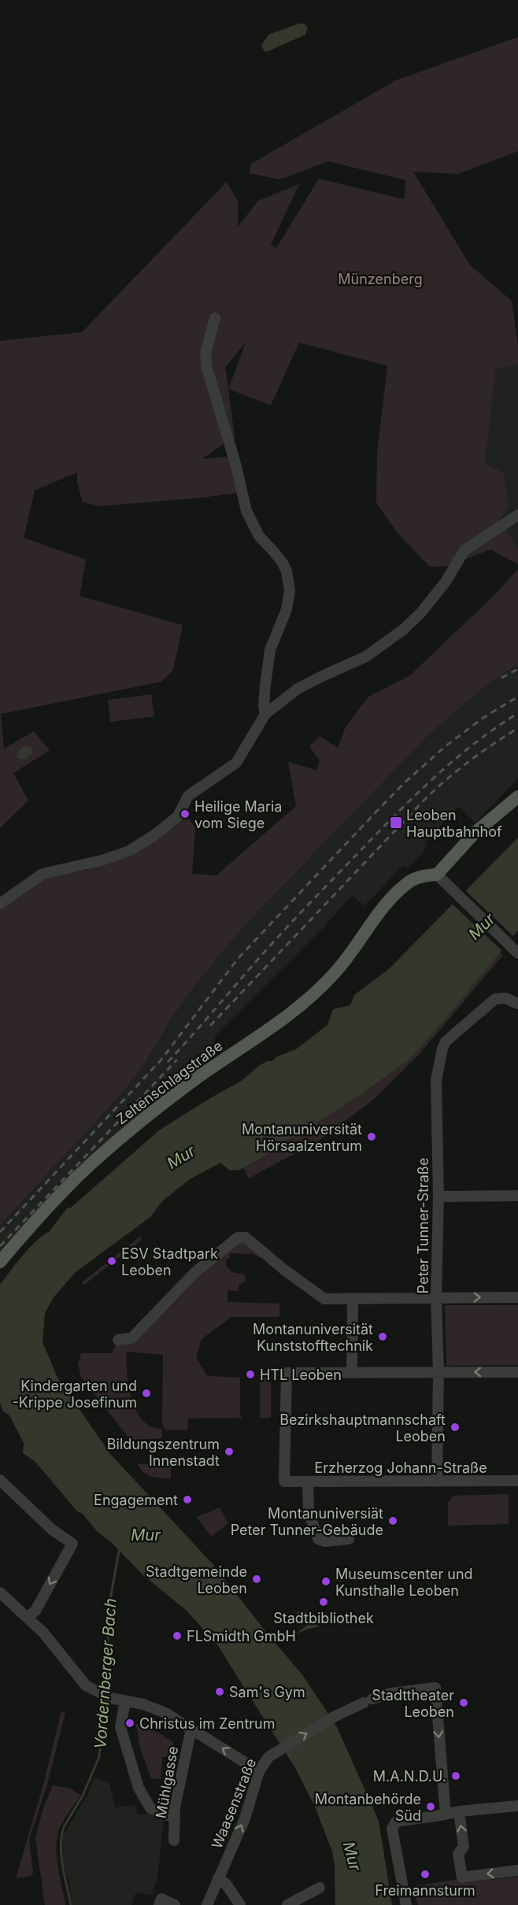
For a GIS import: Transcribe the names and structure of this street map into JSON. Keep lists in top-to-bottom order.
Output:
{
  "streets": {
    "main road": ["Zeltenschlagstraße"],
    "street": [
      "Peter Tunner-Straße",
      "Erzherzog Johann-Straße",
      "Mühlgasse",
      "Waasenstraße"
    ]
  },
  "crossings": [
    ["Peter Tunner-Straße", "Erzherzog Johann-Straße"]
  ],
  "water": ["Mur", "Vordernberger Bach"],
  "parks": ["Münzenberg"],
  "places": {
    "other": [
      "Heilige Maria vom Siege",
      "Montanuniversität Hörsaalzentrum",
      "ESV Stadtpark Leoben",
      "Montanuniversität Kunststofftechnik",
      "HTL Leoben",
      "Kindergarten und -Krippe Josefinum",
      "Bezirkshauptmannschaft Leoben",
      "Bildungszentrum Innenstadt",
      "Engagement",
      "Montanuniversiät Peter Tunner-Gebäude",
      "Stadtgemeinde Leoben",
      "Museumscenter und Kunsthalle Leoben",
      "Stadtbibliothek",
      "FLSmidth GmbH",
      "Sam's Gym",
      "Stadttheater Leoben",
      "Christus im Zentrum",
      "M.A.N.D.U.",
      "Montanbehörde Süd",
      "Freimannsturm"
    ],
    "transit": ["Leoben Hauptbahnhof"]
  }
}
